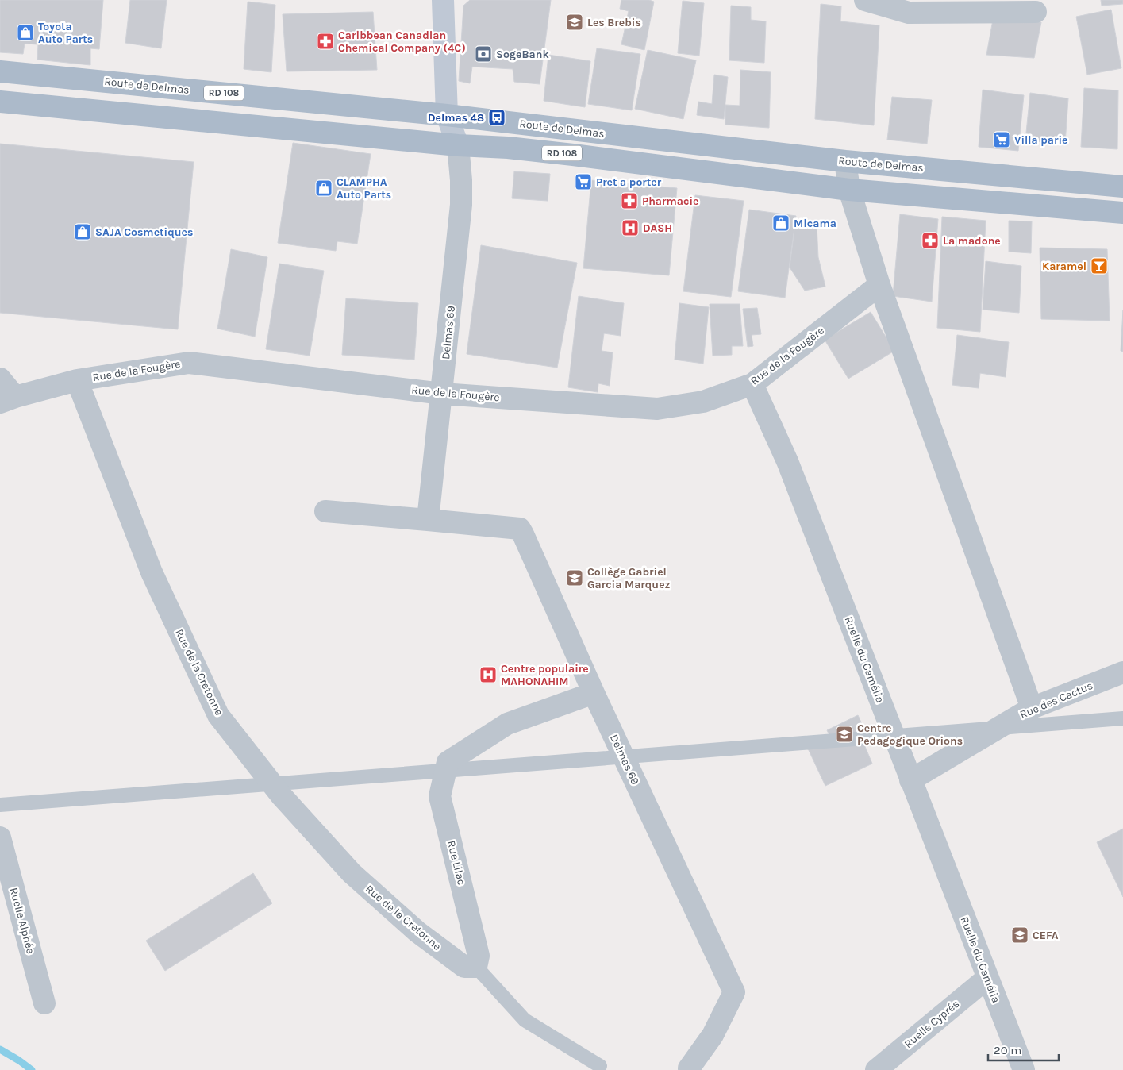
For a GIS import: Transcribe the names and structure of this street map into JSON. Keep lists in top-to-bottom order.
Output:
{
  "streets": {
    "main road": ["Route de Delmas", "RD 108"],
    "street": [
      "Delmas 69",
      "Rue de la Fougère",
      "Ruelle du Camélia",
      "Rue de la Cretonne",
      "Rue des Cactus",
      "Rue Lilac",
      "Ruelle Alphée",
      "Ruelle Cyprés"
    ]
  },
  "crossings": [
    ["RD 108", "Delmas 69"],
    ["Delmas 69", "Rue de la Fougère"],
    ["Delmas 69", "Rue Lilac"],
    ["Rue de la Fougère", "Ruelle du Camélia"],
    ["Rue de la Fougère", "Rue de la Cretonne"],
    ["Ruelle du Camélia", "Rue des Cactus"],
    ["Ruelle du Camélia", "Ruelle Cyprés"],
    ["Rue de la Cretonne", "Rue Lilac"]
  ],
  "places": {
    "school or university": [
      "Les Brebis",
      "Collège Gabriel Garcia Marquez",
      "Centre Pedagogique Orions",
      "CEFA"
    ],
    "shop": [
      "Toyota Auto Parts",
      "CLAMPHA Auto Parts",
      "Micama",
      "SAJA Cosmetiques"
    ],
    "pharmacy": ["Caribbean Canadian Chemical Company (4C)", "Pharmacie", "La madone"],
    "bank": ["SogeBank"],
    "bus stop": ["Delmas 48"],
    "supermarket": ["Villa parie", "Pret a porter"],
    "hospital": ["DASH", "Centre populaire MAHONAHIM"],
    "bar": ["Karamel"]
  },
  "scale_bar": "20 m"
}
